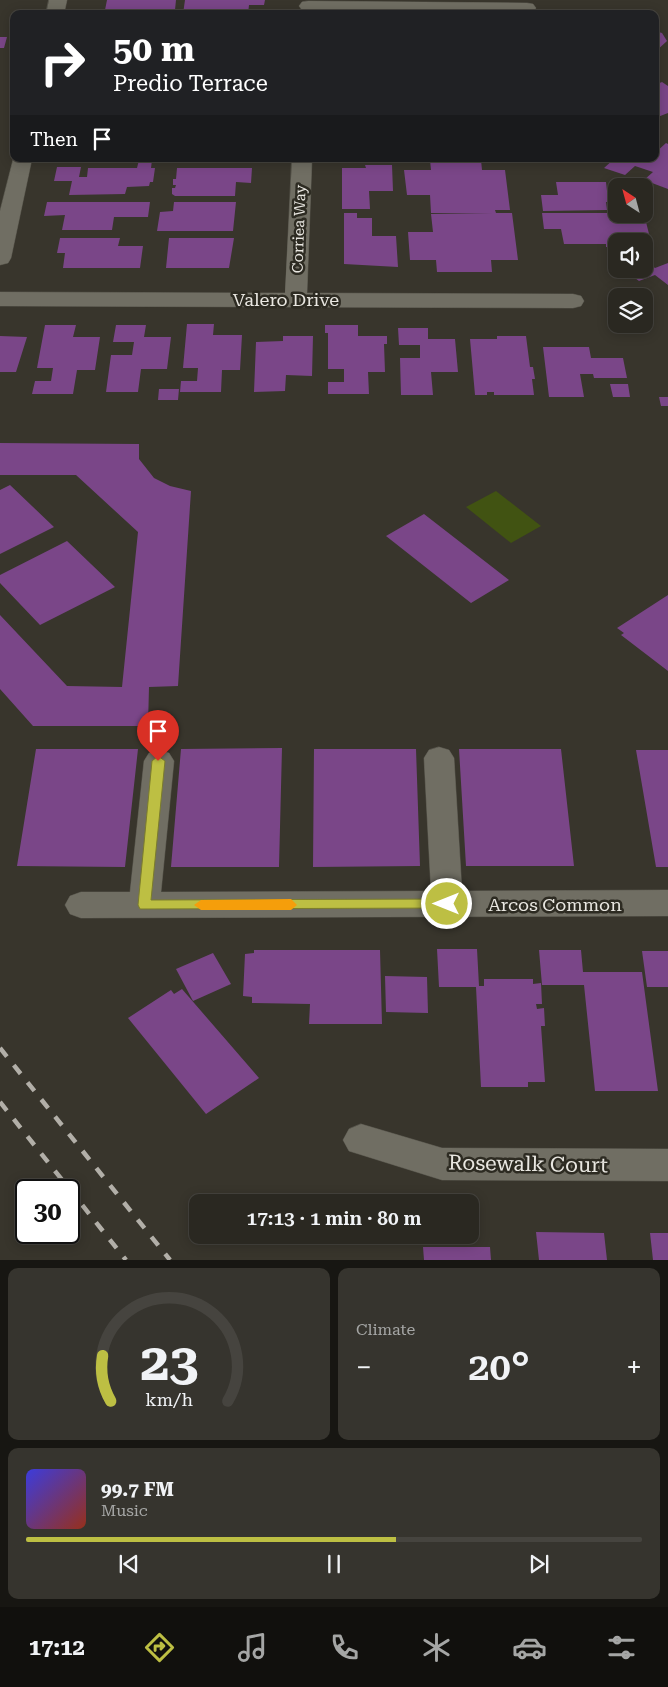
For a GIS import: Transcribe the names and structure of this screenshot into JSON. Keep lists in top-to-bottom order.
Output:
{
  "streets": {
    "street": [
      "Corriea Way",
      "Valero Drive",
      "Arcos Common",
      "Rosewalk Court"
    ]
  },
  "crossings": [
    ["Corriea Way", "Valero Drive"]
  ],
  "north": "top left",
  "page": {
    "turn": ["50 m", "Predio Terrace"],
    "then": "Then",
    "limit": "30",
    "trip": "17:13 · 1 min · 80 m",
    "tile": "Climate",
    "heat": ["−", "20°", "+"],
    "song": ["99.7 FM", "Music"],
    "tabs": "17:12",
    "gauge": ["23", "km/h"]
  }
}
